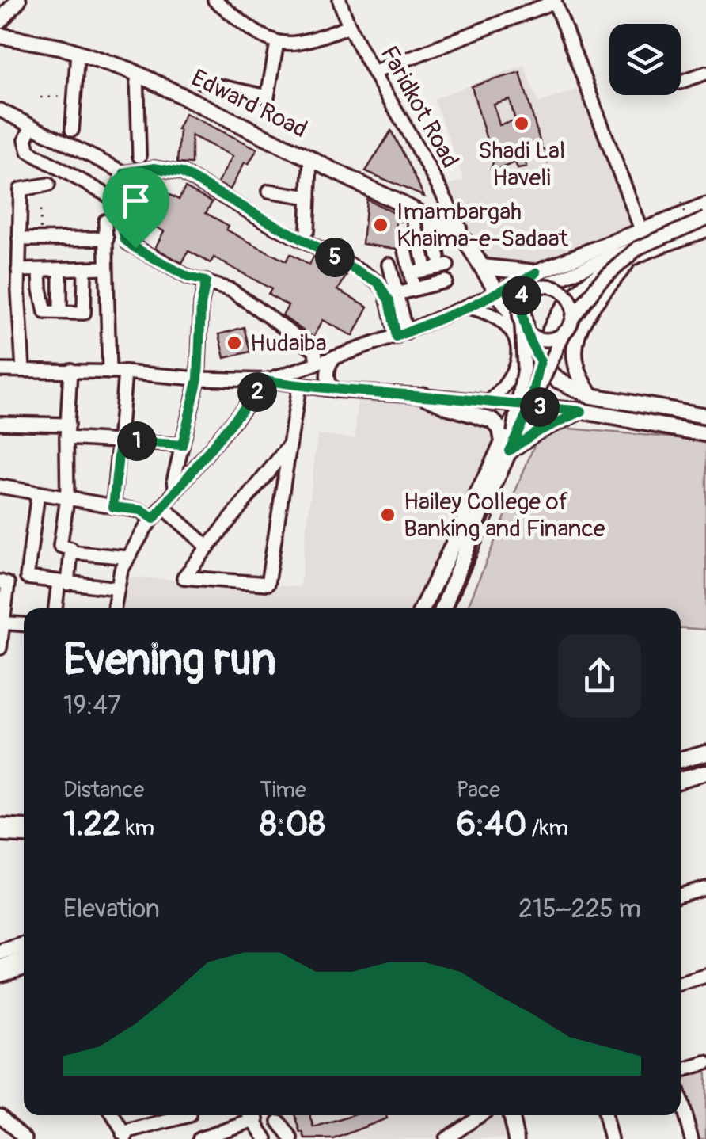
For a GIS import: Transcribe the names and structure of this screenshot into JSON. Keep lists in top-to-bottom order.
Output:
{
  "streets": {
    "main road": ["Edward Road"],
    "street": ["Faridkot Road"]
  },
  "crossings": [
    ["Edward Road", "Faridkot Road"]
  ],
  "places": [
    "Shadi Lal Haveli",
    "Imambargah Khaima-e-Sadaat",
    "Hudaiba",
    "Hailey College of Banking and Finance"
  ],
  "page": {
    "pins": [
      "5",
      "4",
      "2",
      "3",
      "1"
    ],
    "heading": ["Evening run", "19:47"],
    "stats": [
      ["Distance", "1.22 km"],
      ["Time", "8:08"],
      ["Pace", "6:40 /km"]
    ],
    "chart": ["Elevation", "215–225 m"]
  }
}
